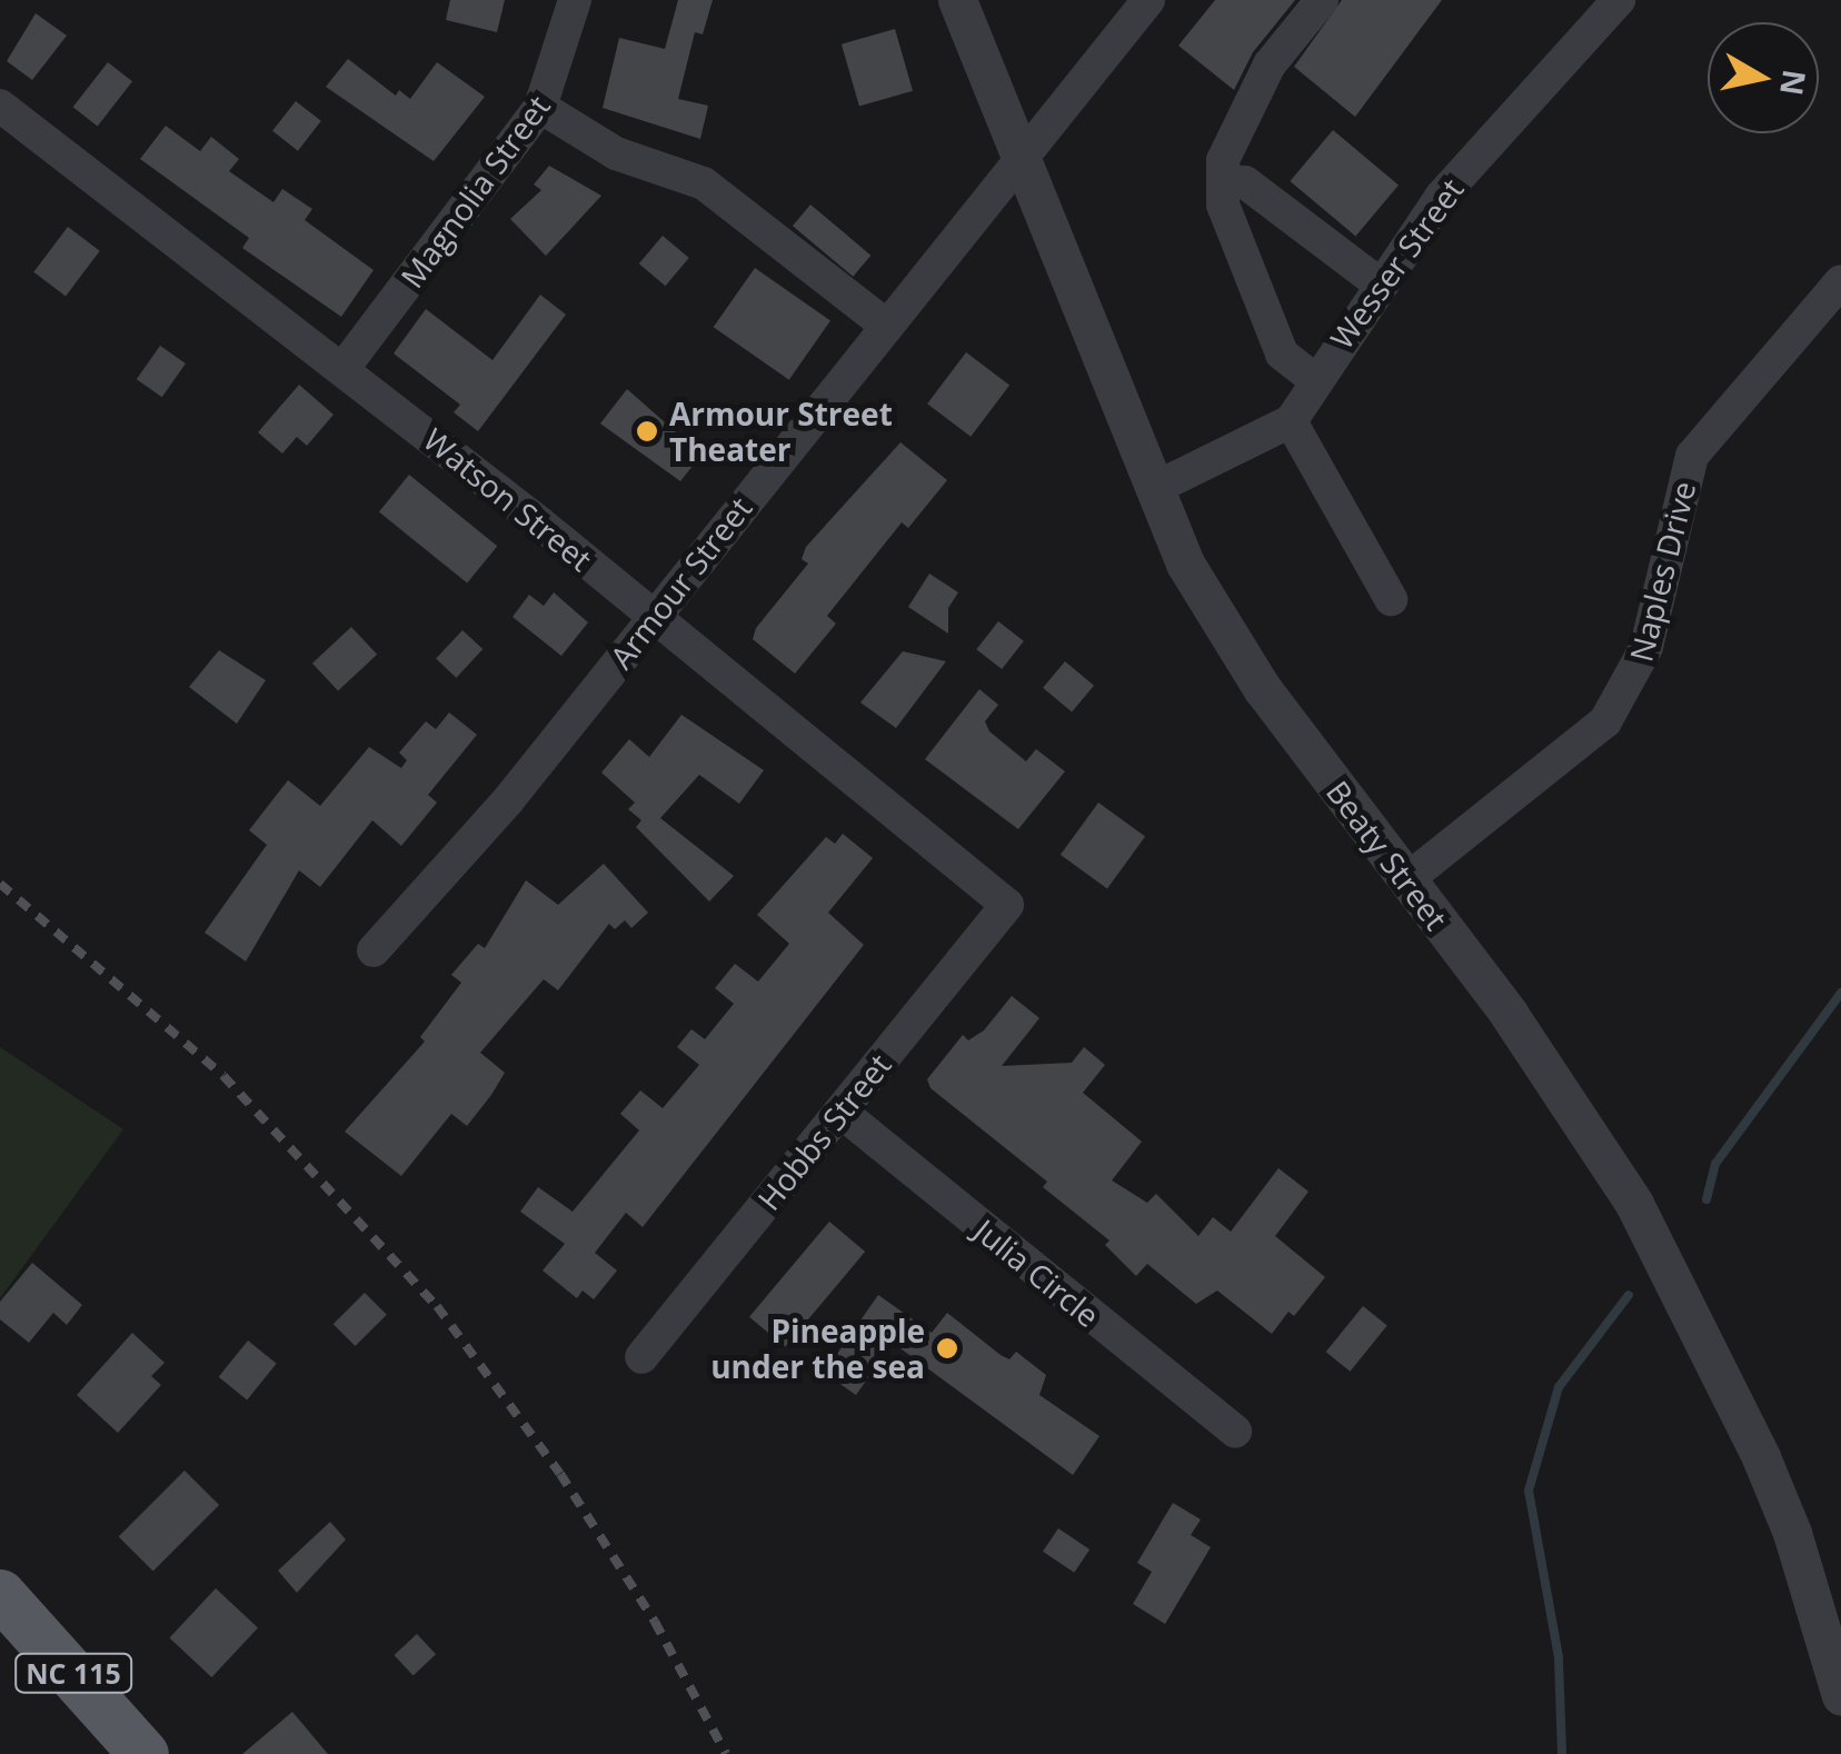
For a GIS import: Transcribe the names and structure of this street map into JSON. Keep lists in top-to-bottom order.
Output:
{
  "streets": {
    "main road": ["NC 115"],
    "street": [
      "Magnolia Street",
      "Wesser Street",
      "Watson Street",
      "Naples Drive",
      "Armour Street",
      "Beaty Street",
      "Hobbs Street",
      "Julia Circle"
    ]
  },
  "crossings": [
    ["Magnolia Street", "Watson Street"],
    ["Watson Street", "Armour Street"],
    ["Watson Street", "Hobbs Street"],
    ["Naples Drive", "Beaty Street"],
    ["Armour Street", "Beaty Street"],
    ["Hobbs Street", "Julia Circle"]
  ],
  "places": ["Armour Street Theater", "Pineapple under the sea"],
  "north": "right"
}
